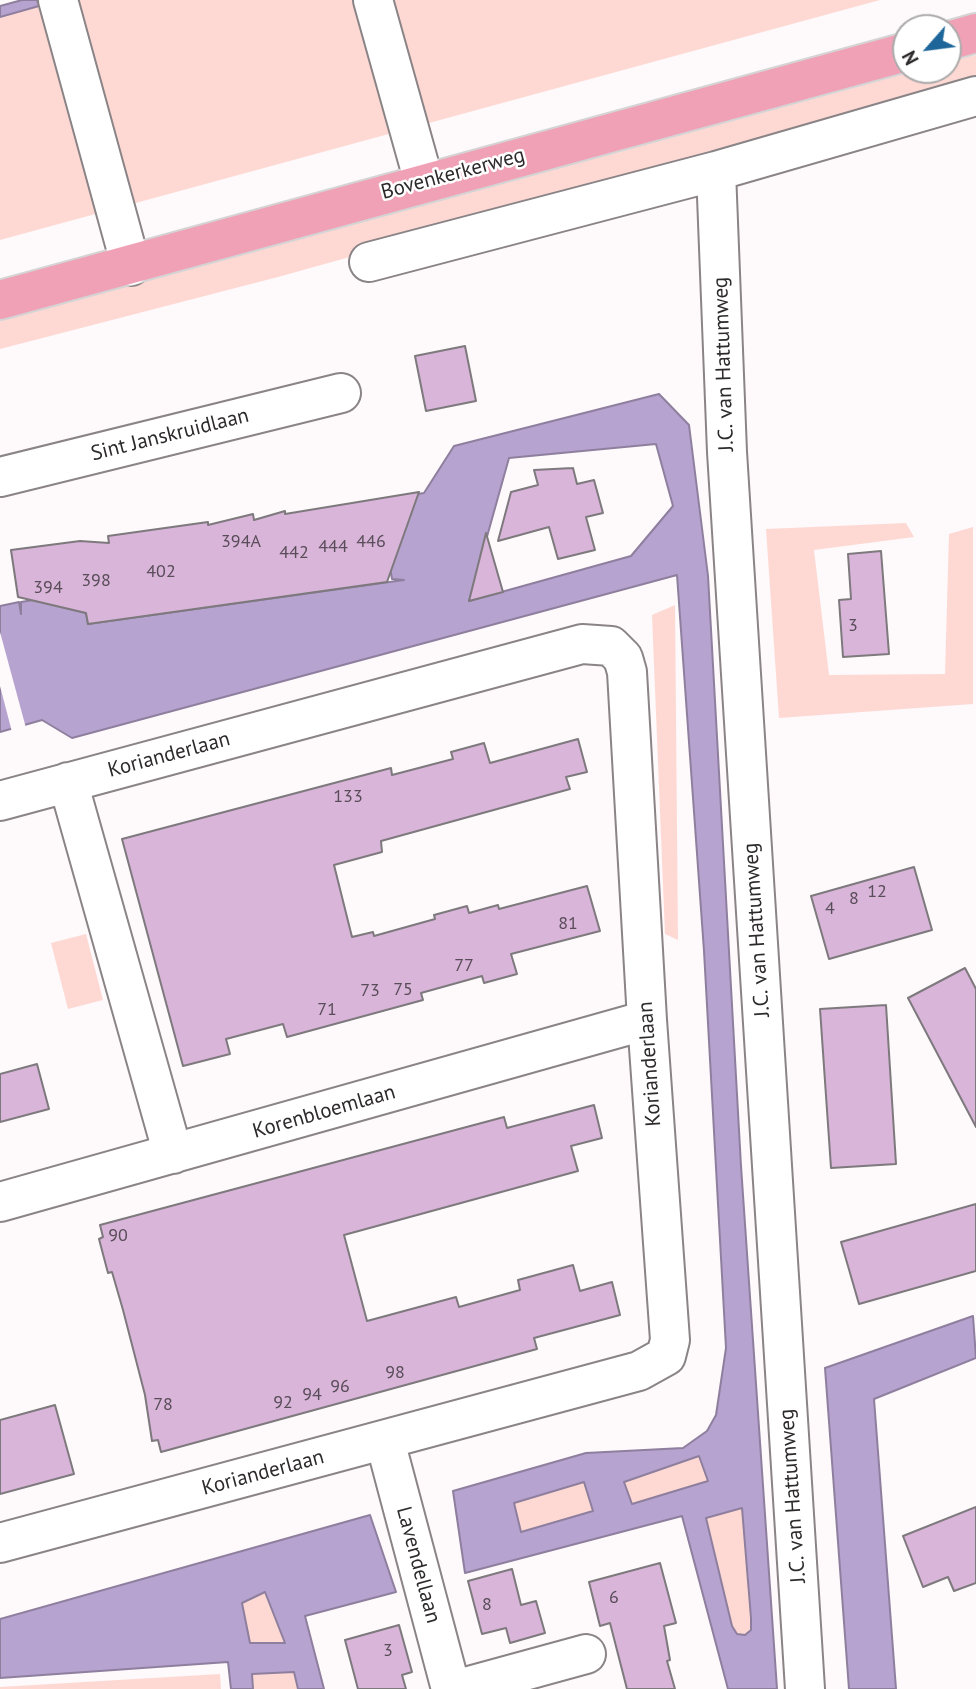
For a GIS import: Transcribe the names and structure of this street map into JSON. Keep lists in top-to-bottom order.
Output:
{
  "streets": {
    "main road": ["Bovenkerkerweg"],
    "street": [
      "J.C. van Hattumweg",
      "Sint Janskruidlaan",
      "Korianderlaan",
      "Korenbloemlaan",
      "Lavendellaan"
    ]
  },
  "crossings": [
    ["Korianderlaan", "Korenbloemlaan"],
    ["Korianderlaan", "Lavendellaan"]
  ],
  "house_numbers": [
    "394A",
    "446",
    "444",
    "442",
    "402",
    "398",
    "394",
    "3",
    "133",
    "12",
    "8",
    "4",
    "81",
    "77",
    "75",
    "73",
    "71",
    "90",
    "98",
    "96",
    "94",
    "92",
    "78",
    "6",
    "8",
    "3"
  ],
  "north": "bottom left"
}
